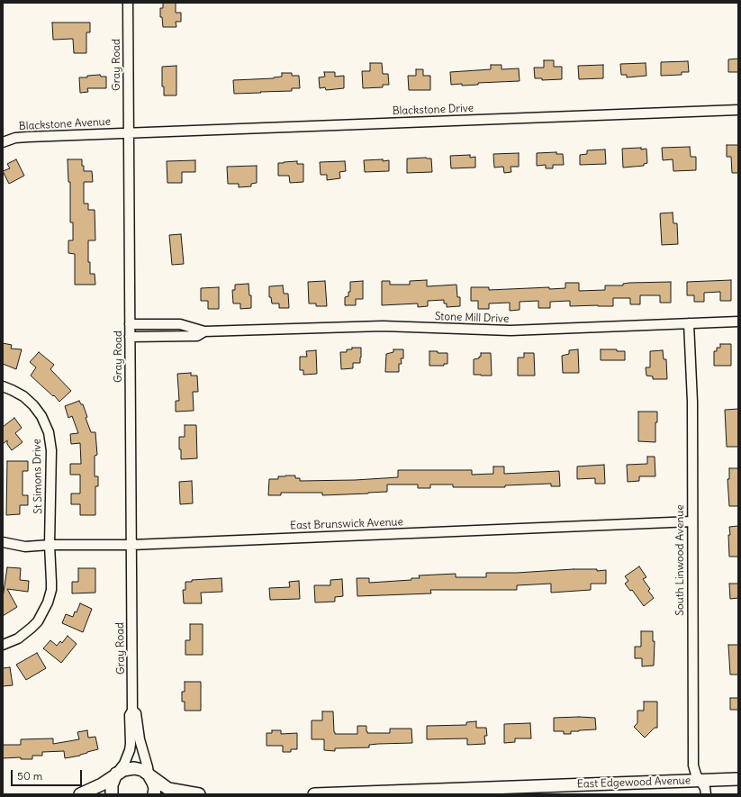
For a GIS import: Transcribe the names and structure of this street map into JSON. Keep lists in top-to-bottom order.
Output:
{
  "streets": {
    "main road": ["East Edgewood Avenue"],
    "street": [
      "Gray Road",
      "Blackstone Drive",
      "Blackstone Avenue",
      "Stone Mill Drive",
      "St Simons Drive",
      "East Brunswick Avenue",
      "South Linwood Avenue"
    ]
  },
  "crossings": [
    ["Gray Road", "Blackstone Drive"],
    ["Gray Road", "Blackstone Avenue"],
    ["Gray Road", "Stone Mill Drive"],
    ["Gray Road", "East Brunswick Avenue"],
    ["Blackstone Drive", "Blackstone Avenue"],
    ["Stone Mill Drive", "South Linwood Avenue"],
    ["St Simons Drive", "East Brunswick Avenue"],
    ["East Brunswick Avenue", "South Linwood Avenue"],
    ["South Linwood Avenue", "East Edgewood Avenue"]
  ],
  "scale_bar": "50 m"
}
